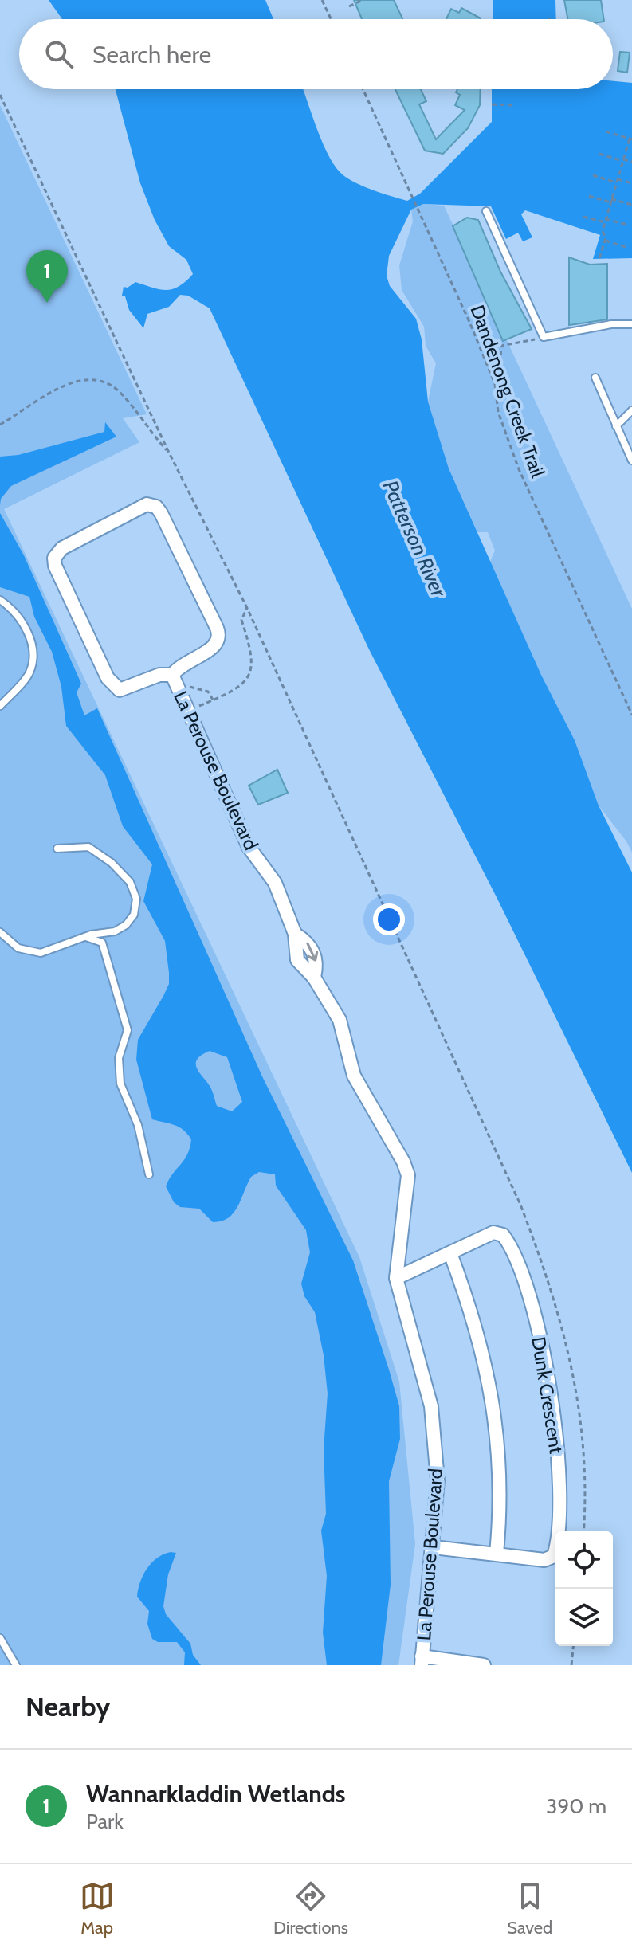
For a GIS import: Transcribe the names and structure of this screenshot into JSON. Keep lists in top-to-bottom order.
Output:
{
  "streets": {
    "street": ["La Perouse Boulevard", "Dunk Crescent"],
    "path": ["Dandenong Creek Trail"]
  },
  "crossings": [
    ["La Perouse Boulevard", "Dunk Crescent"]
  ],
  "water": ["Patterson River"],
  "page": {
    "search": "Search here",
    "pins": "1",
    "heading": "Nearby",
    "list": [
      {
        "mark": "1",
        "name": "Wannarkladdin Wetlands",
        "note": "Park",
        "value": "390 m"
      }
    ],
    "nav": ["Map", "Directions", "Saved"]
  }
}
